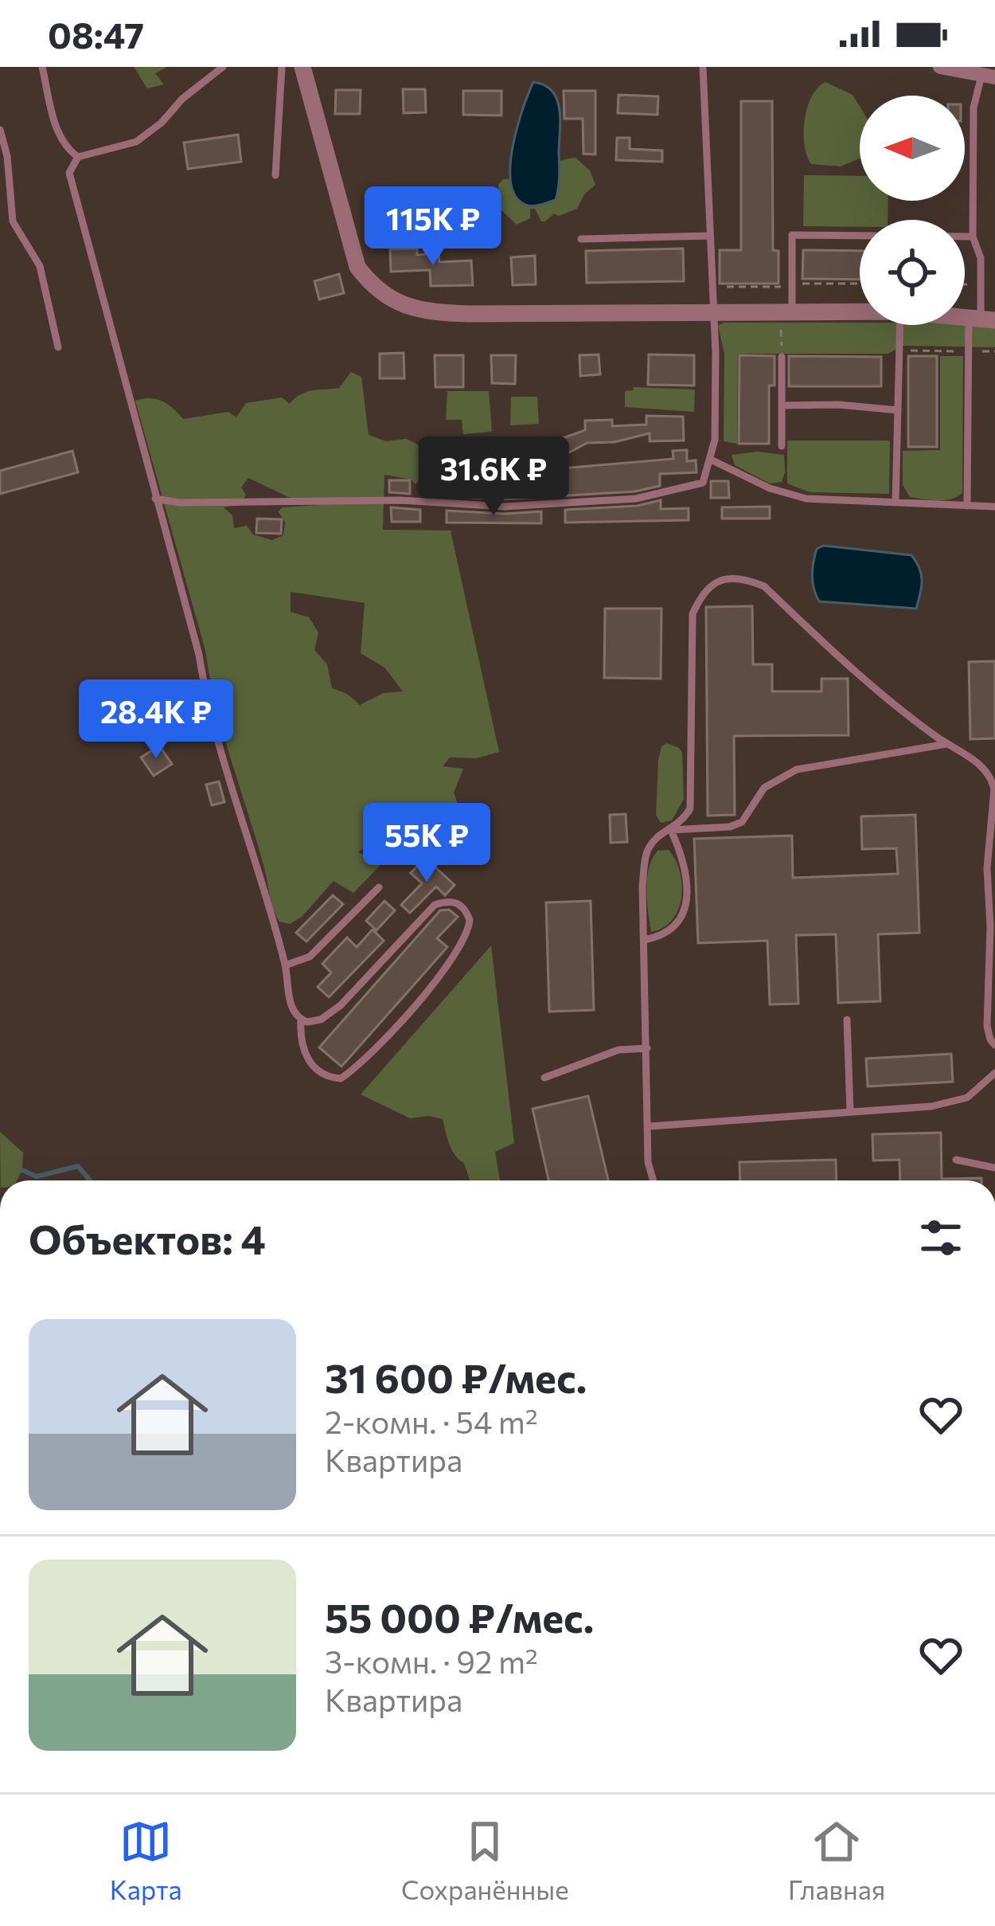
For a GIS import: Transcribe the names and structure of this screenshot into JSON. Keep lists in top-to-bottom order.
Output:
{
  "north": "left",
  "page": {
    "status": "08:47",
    "price": [
      "115K ₽",
      "31.6K ₽",
      "28.4K ₽",
      "55K ₽"
    ],
    "heading": "Объектов: 4",
    "list": [
      {
        "name": "31 600 ₽/мес.",
        "note": "2-комн. · 54 m² · Квартира"
      },
      {
        "name": "55 000 ₽/мес.",
        "note": "3-комн. · 92 m² · Квартира"
      }
    ],
    "tabs": ["Карта", "Сохранённые", "Главная"]
  }
}
